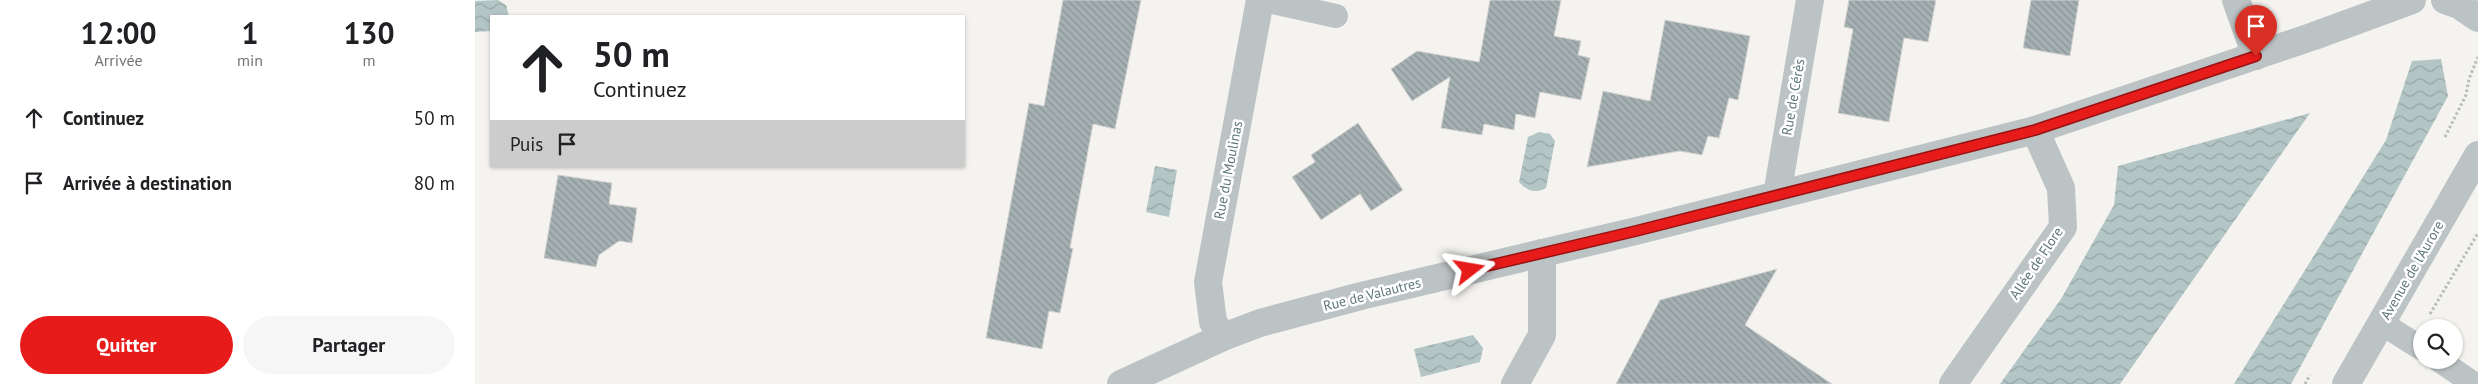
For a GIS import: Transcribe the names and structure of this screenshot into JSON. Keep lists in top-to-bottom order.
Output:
{
  "streets": {
    "street": [
      "Rue de Cérès",
      "Rue du Moulinas",
      "Allée de Flore",
      "Avenue de l'Aurore",
      "Rue de Valautres"
    ]
  },
  "crossings": [
    ["Rue de Cérès", "Rue de Valautres"],
    ["Rue du Moulinas", "Rue de Valautres"],
    ["Allée de Flore", "Rue de Valautres"]
  ],
  "page": {
    "eta": [
      "12:00",
      "Arrivée",
      "1",
      "min",
      "130",
      "m"
    ],
    "turn": ["50 m", "Continuez"],
    "list": [
      {
        "name": "Continuez",
        "value": "50 m"
      },
      {
        "name": "Arrivée à destination",
        "value": "80 m"
      }
    ],
    "then": "Puis",
    "buttons": ["Quitter", "Partager"]
  }
}
